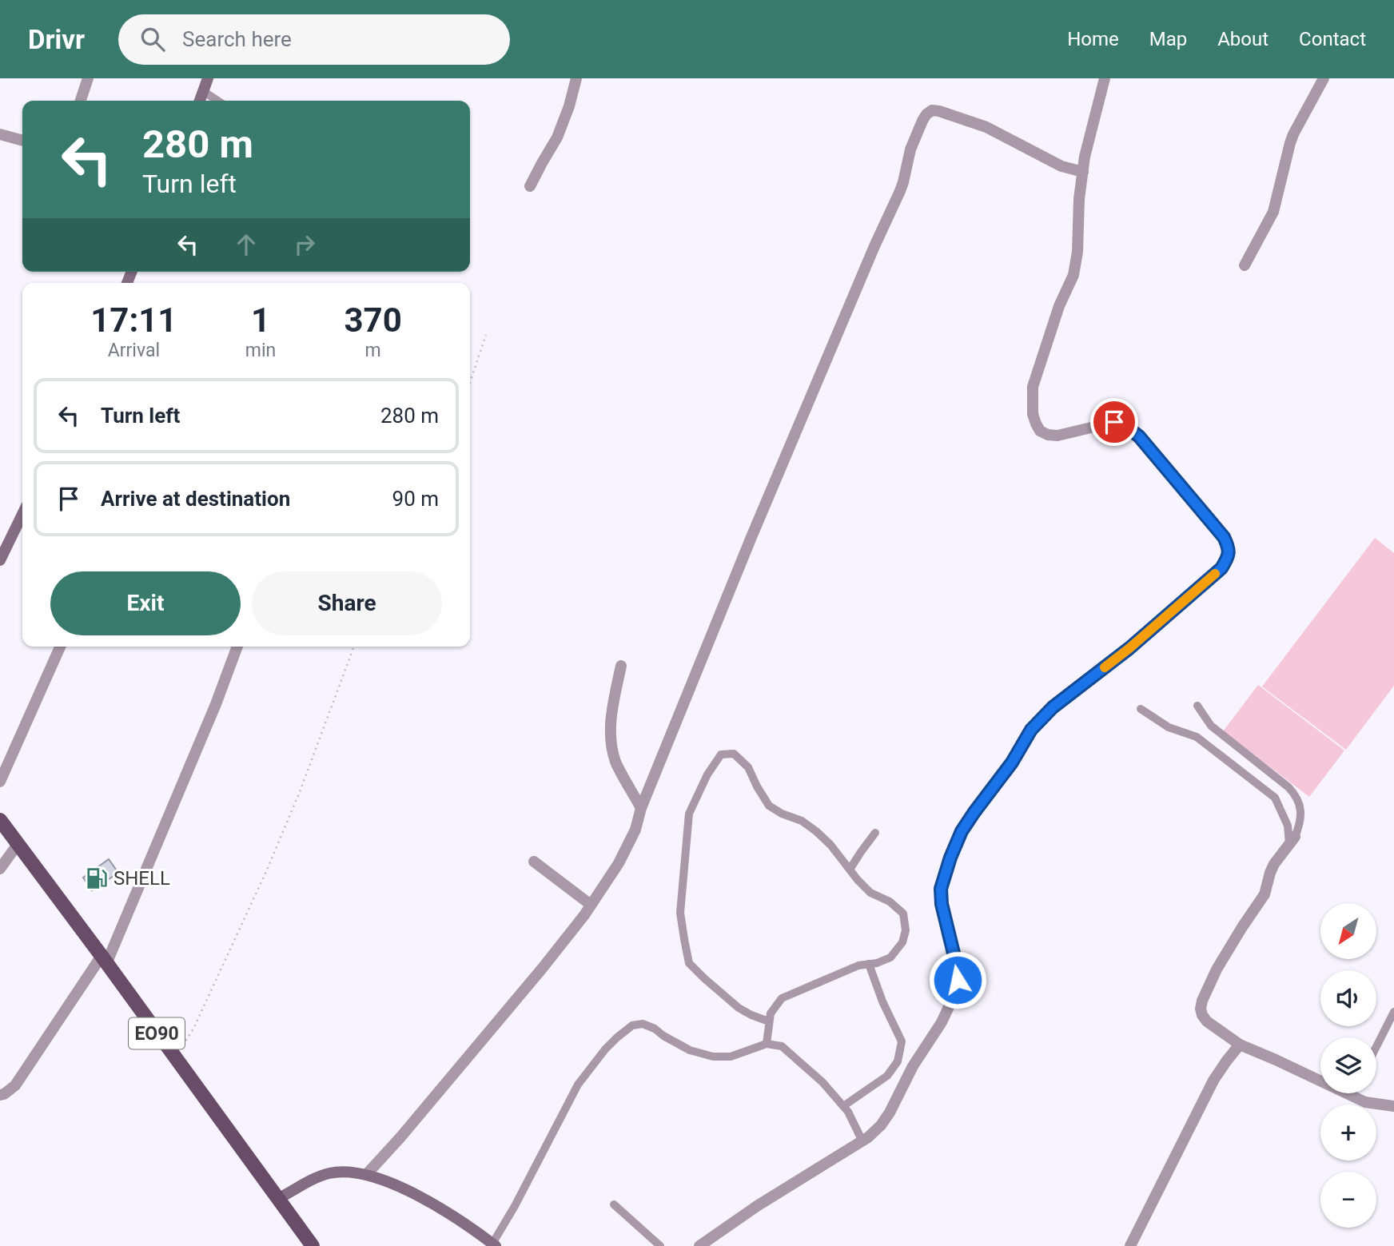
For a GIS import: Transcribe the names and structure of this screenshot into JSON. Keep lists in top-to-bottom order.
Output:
{
  "streets": {
    "main road": ["ΕΟ90"]
  },
  "places": {
    "fuel station": ["SHELL"]
  },
  "north": "bottom left",
  "page": {
    "header": "Drivr",
    "search": "Search here",
    "nav": [
      "Home",
      "Map",
      "About",
      "Contact"
    ],
    "turn": ["280 m", "Turn left"],
    "eta": [
      "17:11",
      "Arrival",
      "1",
      "min",
      "370",
      "m"
    ],
    "list": [
      {
        "name": "Turn left",
        "value": "280 m"
      },
      {
        "name": "Arrive at destination",
        "value": "90 m"
      }
    ],
    "buttons": ["Exit", "Share"],
    "map_buttons": ["+", "−"]
  }
}
